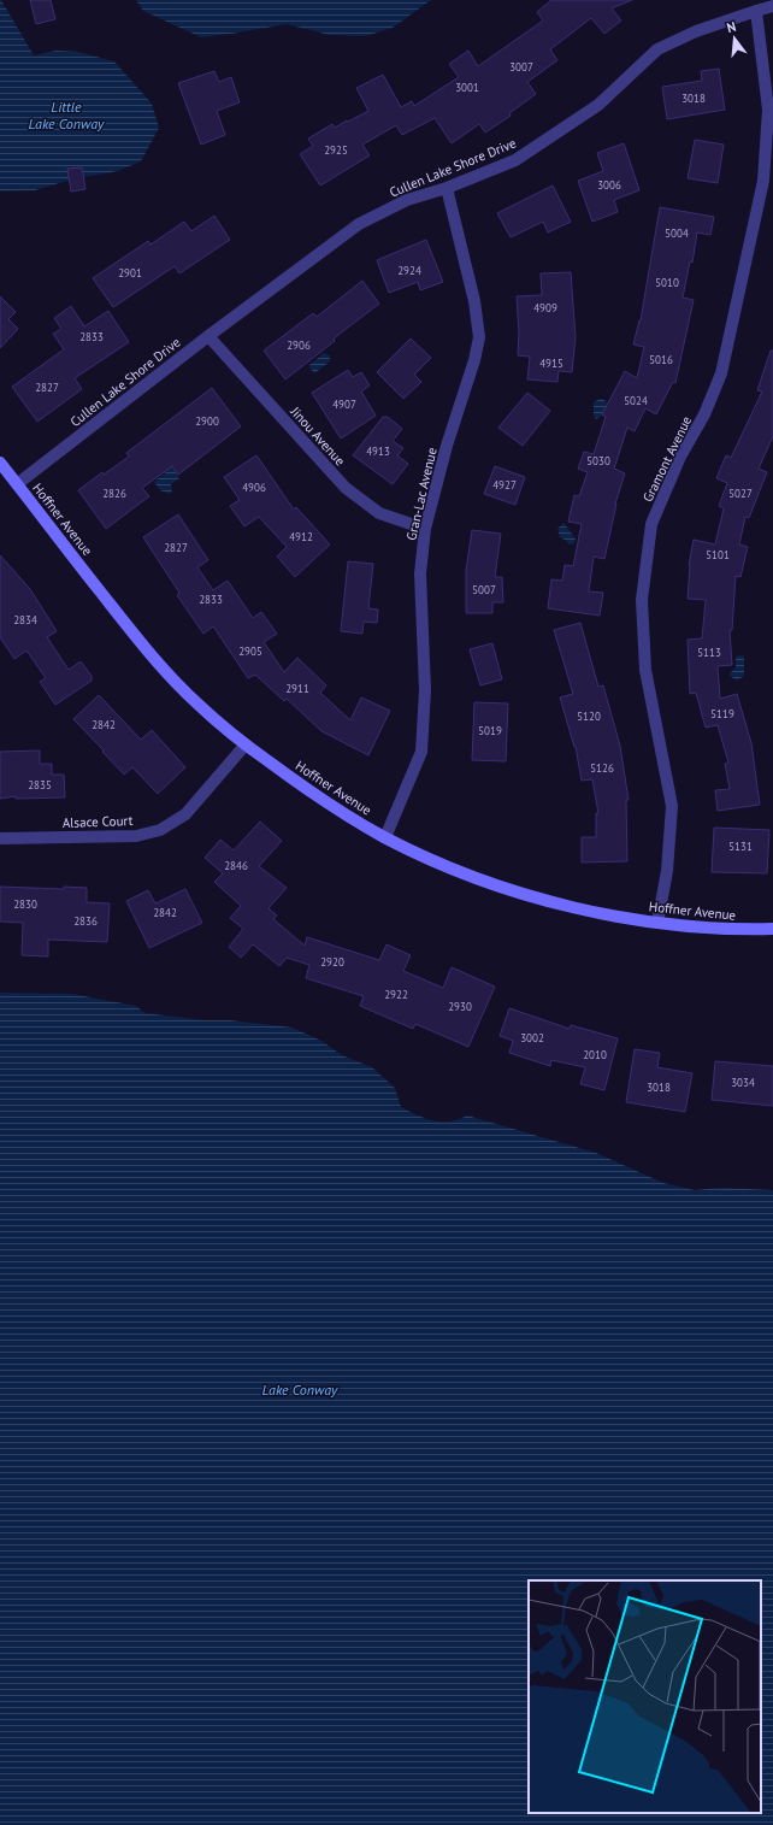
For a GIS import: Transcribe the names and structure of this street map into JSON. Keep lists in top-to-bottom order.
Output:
{
  "streets": {
    "main road": ["Hoffner Avenue"],
    "street": [
      "Cullen Lake Shore Drive",
      "Jinou Avenue",
      "Gramont Avenue",
      "Gran-Lac Avenue",
      "Alsace Court"
    ]
  },
  "crossings": [
    ["Cullen Lake Shore Drive", "Jinou Avenue"],
    ["Cullen Lake Shore Drive", "Gramont Avenue"],
    ["Cullen Lake Shore Drive", "Gran-Lac Avenue"],
    ["Cullen Lake Shore Drive", "Hoffner Avenue"],
    ["Jinou Avenue", "Gran-Lac Avenue"],
    ["Gramont Avenue", "Hoffner Avenue"],
    ["Gran-Lac Avenue", "Hoffner Avenue"],
    ["Hoffner Avenue", "Alsace Court"]
  ],
  "water": ["Little Lake Conway", "Lake Conway"],
  "house_numbers": [
    "3007",
    "3001",
    "3018",
    "2925",
    "3006",
    "5004",
    "2924",
    "2901",
    "5010",
    "4909",
    "2833",
    "2906",
    "5016",
    "4915",
    "2827",
    "5024",
    "4907",
    "2900",
    "4913",
    "5030",
    "4927",
    "4906",
    "2826",
    "5027",
    "4912",
    "2827",
    "5101",
    "5007",
    "2833",
    "2834",
    "2905",
    "5113",
    "2911",
    "5119",
    "5120",
    "2842",
    "5019",
    "5126",
    "2835",
    "5131",
    "2846",
    "2830",
    "2842",
    "2836",
    "2920",
    "2922",
    "2930",
    "3002",
    "2010",
    "3034",
    "3018"
  ],
  "north": "top"
}
